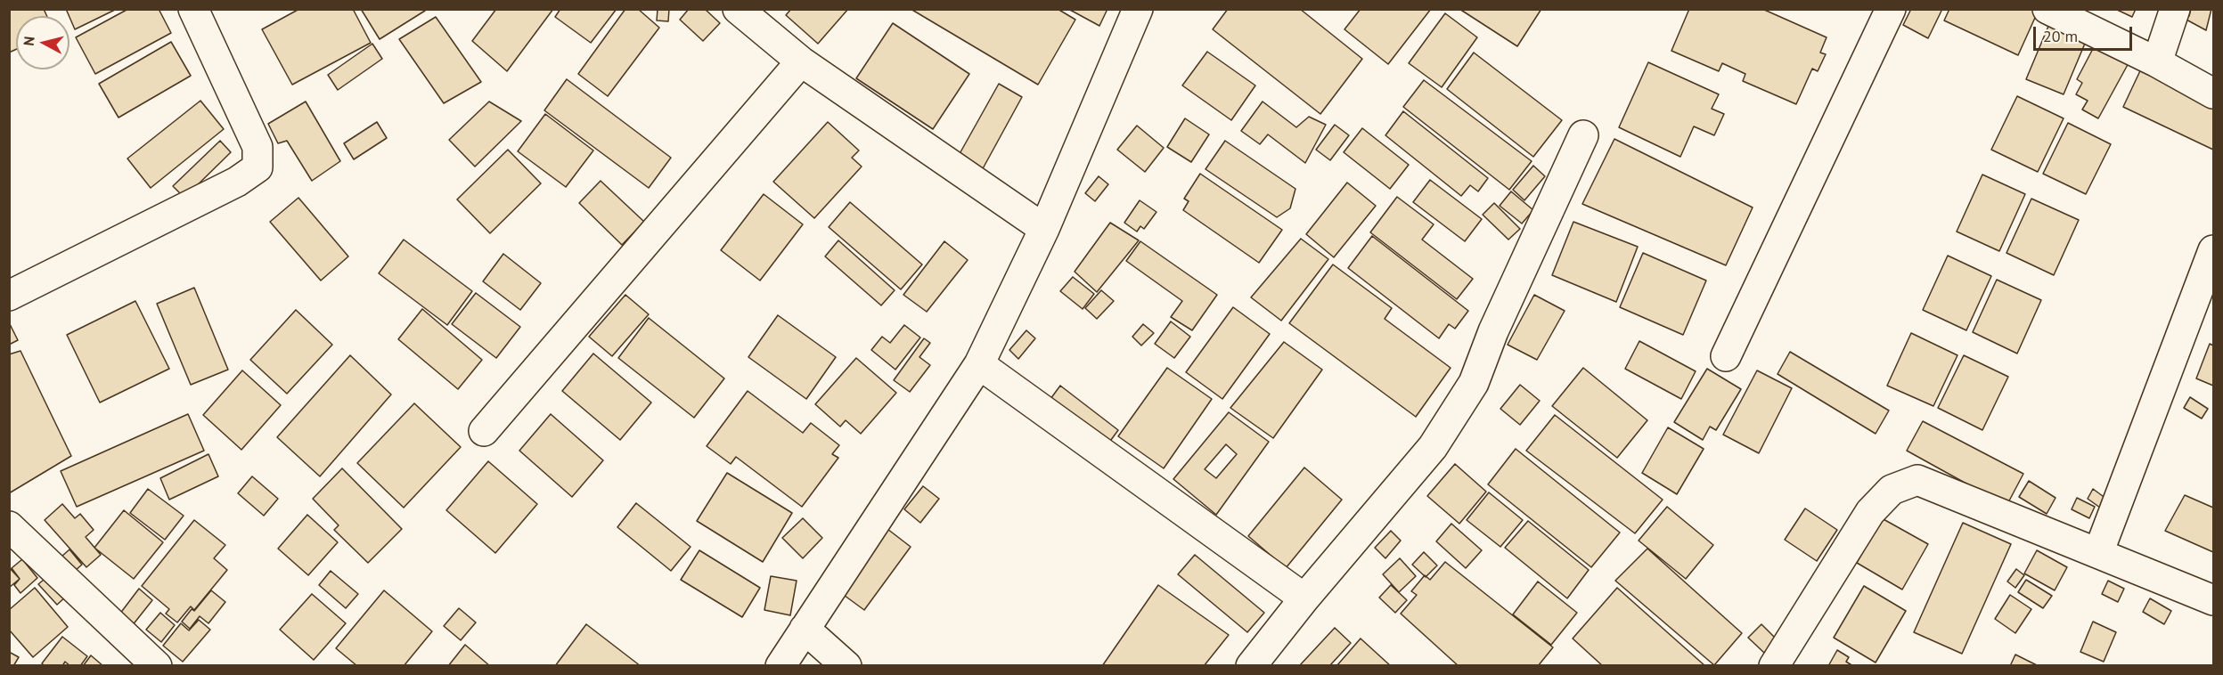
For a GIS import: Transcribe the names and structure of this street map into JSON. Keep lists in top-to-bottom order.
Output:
{
  "scale_bar": "20 m",
  "north": "left"
}
